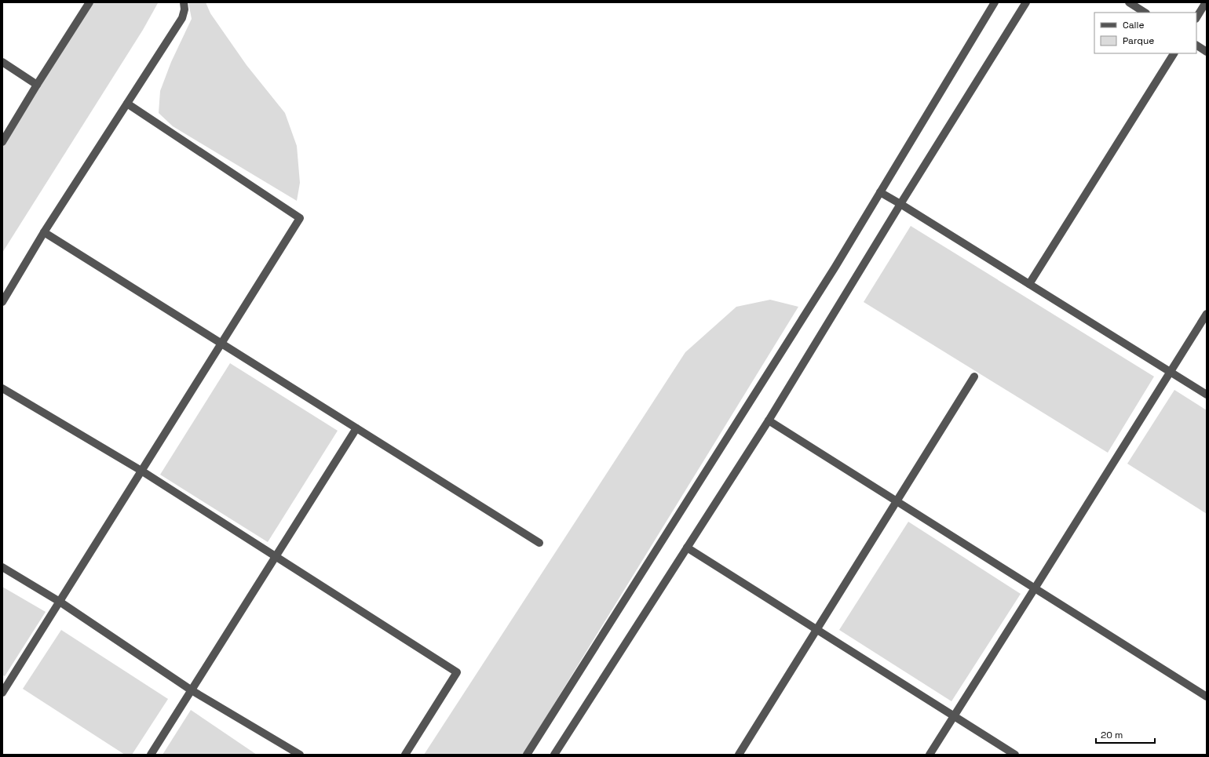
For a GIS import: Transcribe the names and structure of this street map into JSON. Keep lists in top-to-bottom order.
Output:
{
  "legend": ["Calle", "Parque"],
  "scale_bar": "20 m"
}
